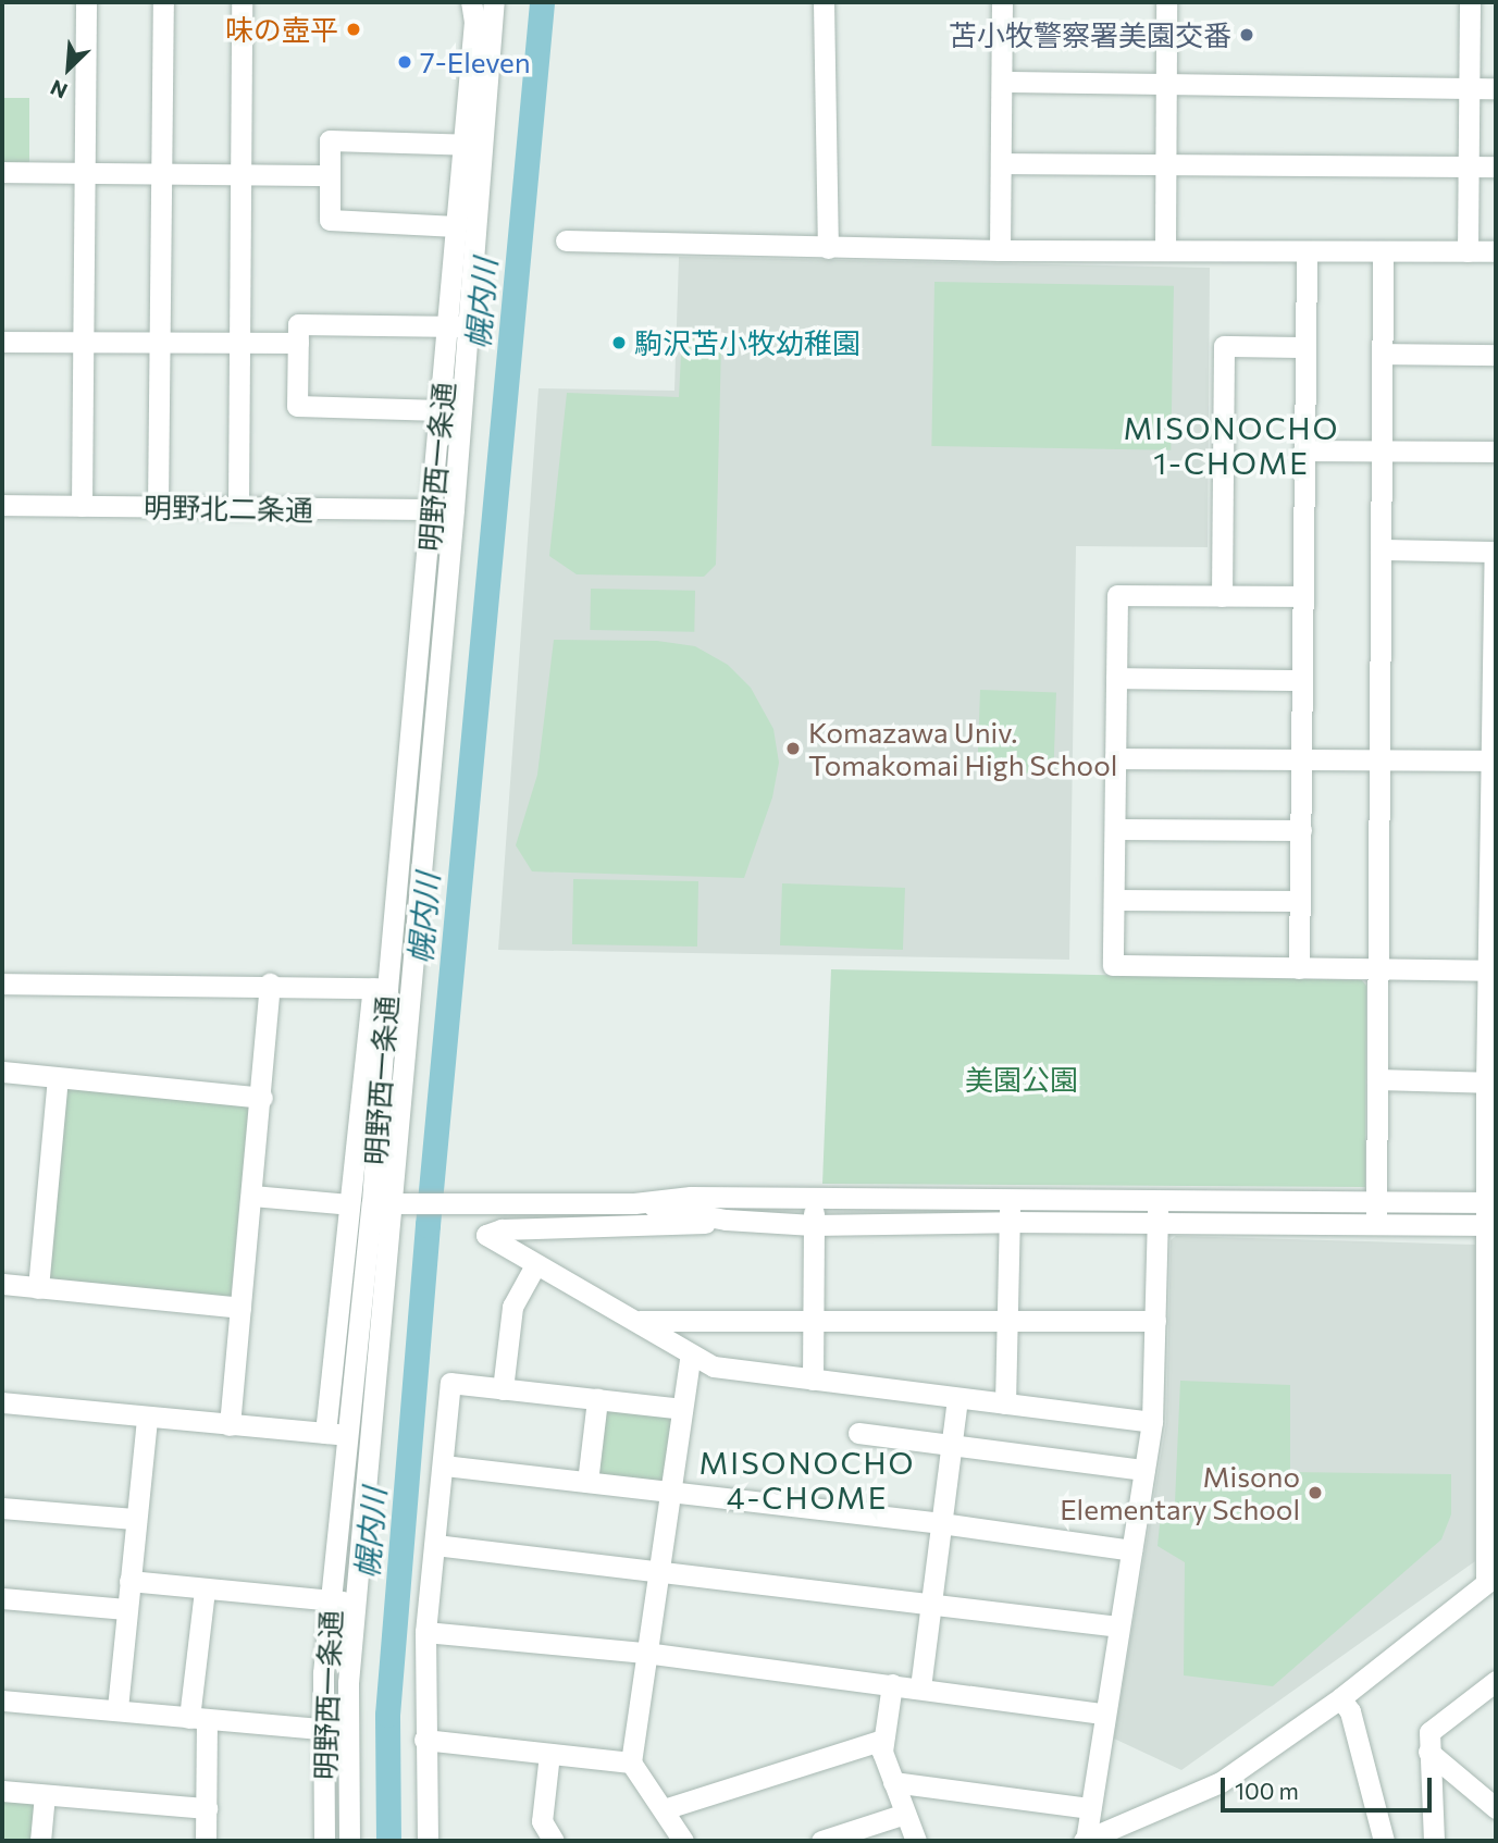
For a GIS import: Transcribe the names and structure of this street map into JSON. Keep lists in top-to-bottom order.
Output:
{
  "streets": {
    "street": ["明野西一条通", "明野北二条通"]
  },
  "crossings": [
    ["明野西一条通", "明野北二条通"]
  ],
  "districts": ["MISONOCHO 1-CHOME", "MISONOCHO 4-CHOME"],
  "water": ["幌内川"],
  "parks": ["美園公園"],
  "places": [
    "味の壺平",
    "苫小牧警察署美園交番",
    "7-Eleven",
    "駒沢苫小牧幼稚園",
    "Komazawa Univ. Tomakomai High School",
    "Misono Elementary School"
  ],
  "scale_bar": "100 m",
  "north": "bottom left"
}
